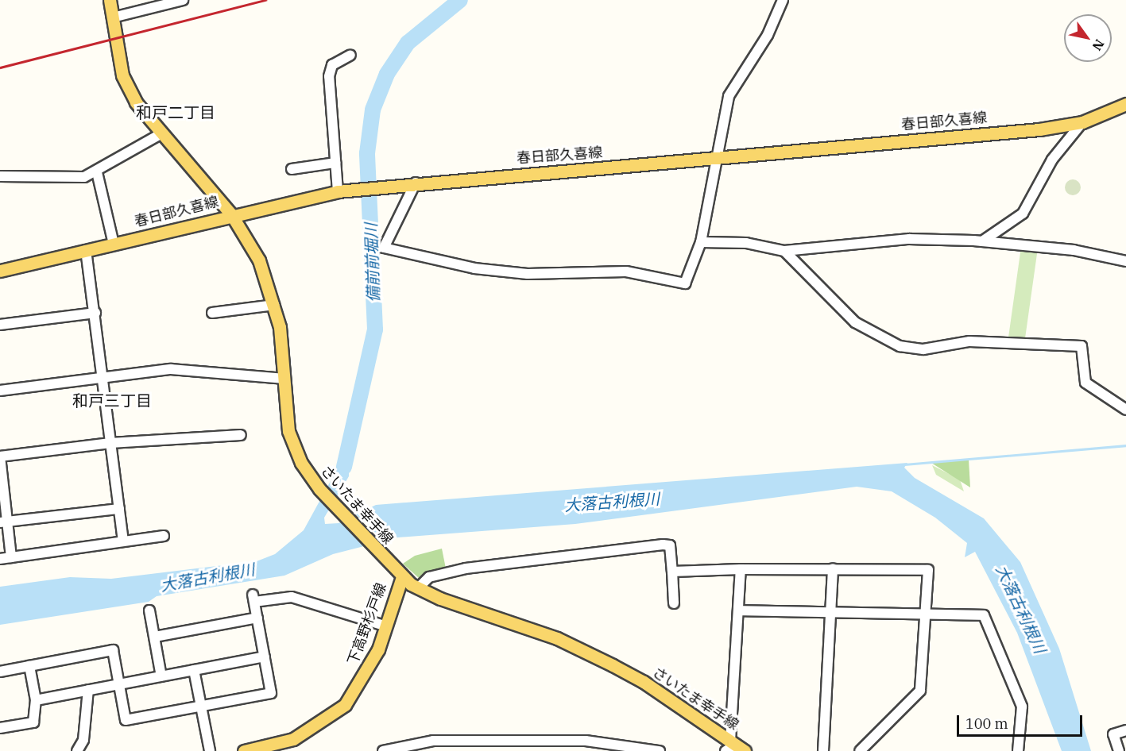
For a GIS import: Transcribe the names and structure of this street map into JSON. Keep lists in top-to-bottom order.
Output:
{
  "streets": {
    "main road": ["春日部久喜線", "さいたま幸手線", "下高野杉戸線"]
  },
  "crossings": [
    ["春日部久喜線", "さいたま幸手線"],
    ["さいたま幸手線", "下高野杉戸線"]
  ],
  "districts": ["和戸二丁目", "和戸三丁目"],
  "water": ["備前前堀川", "大落古利根川"],
  "scale_bar": "100 m",
  "north": "bottom right"
}
